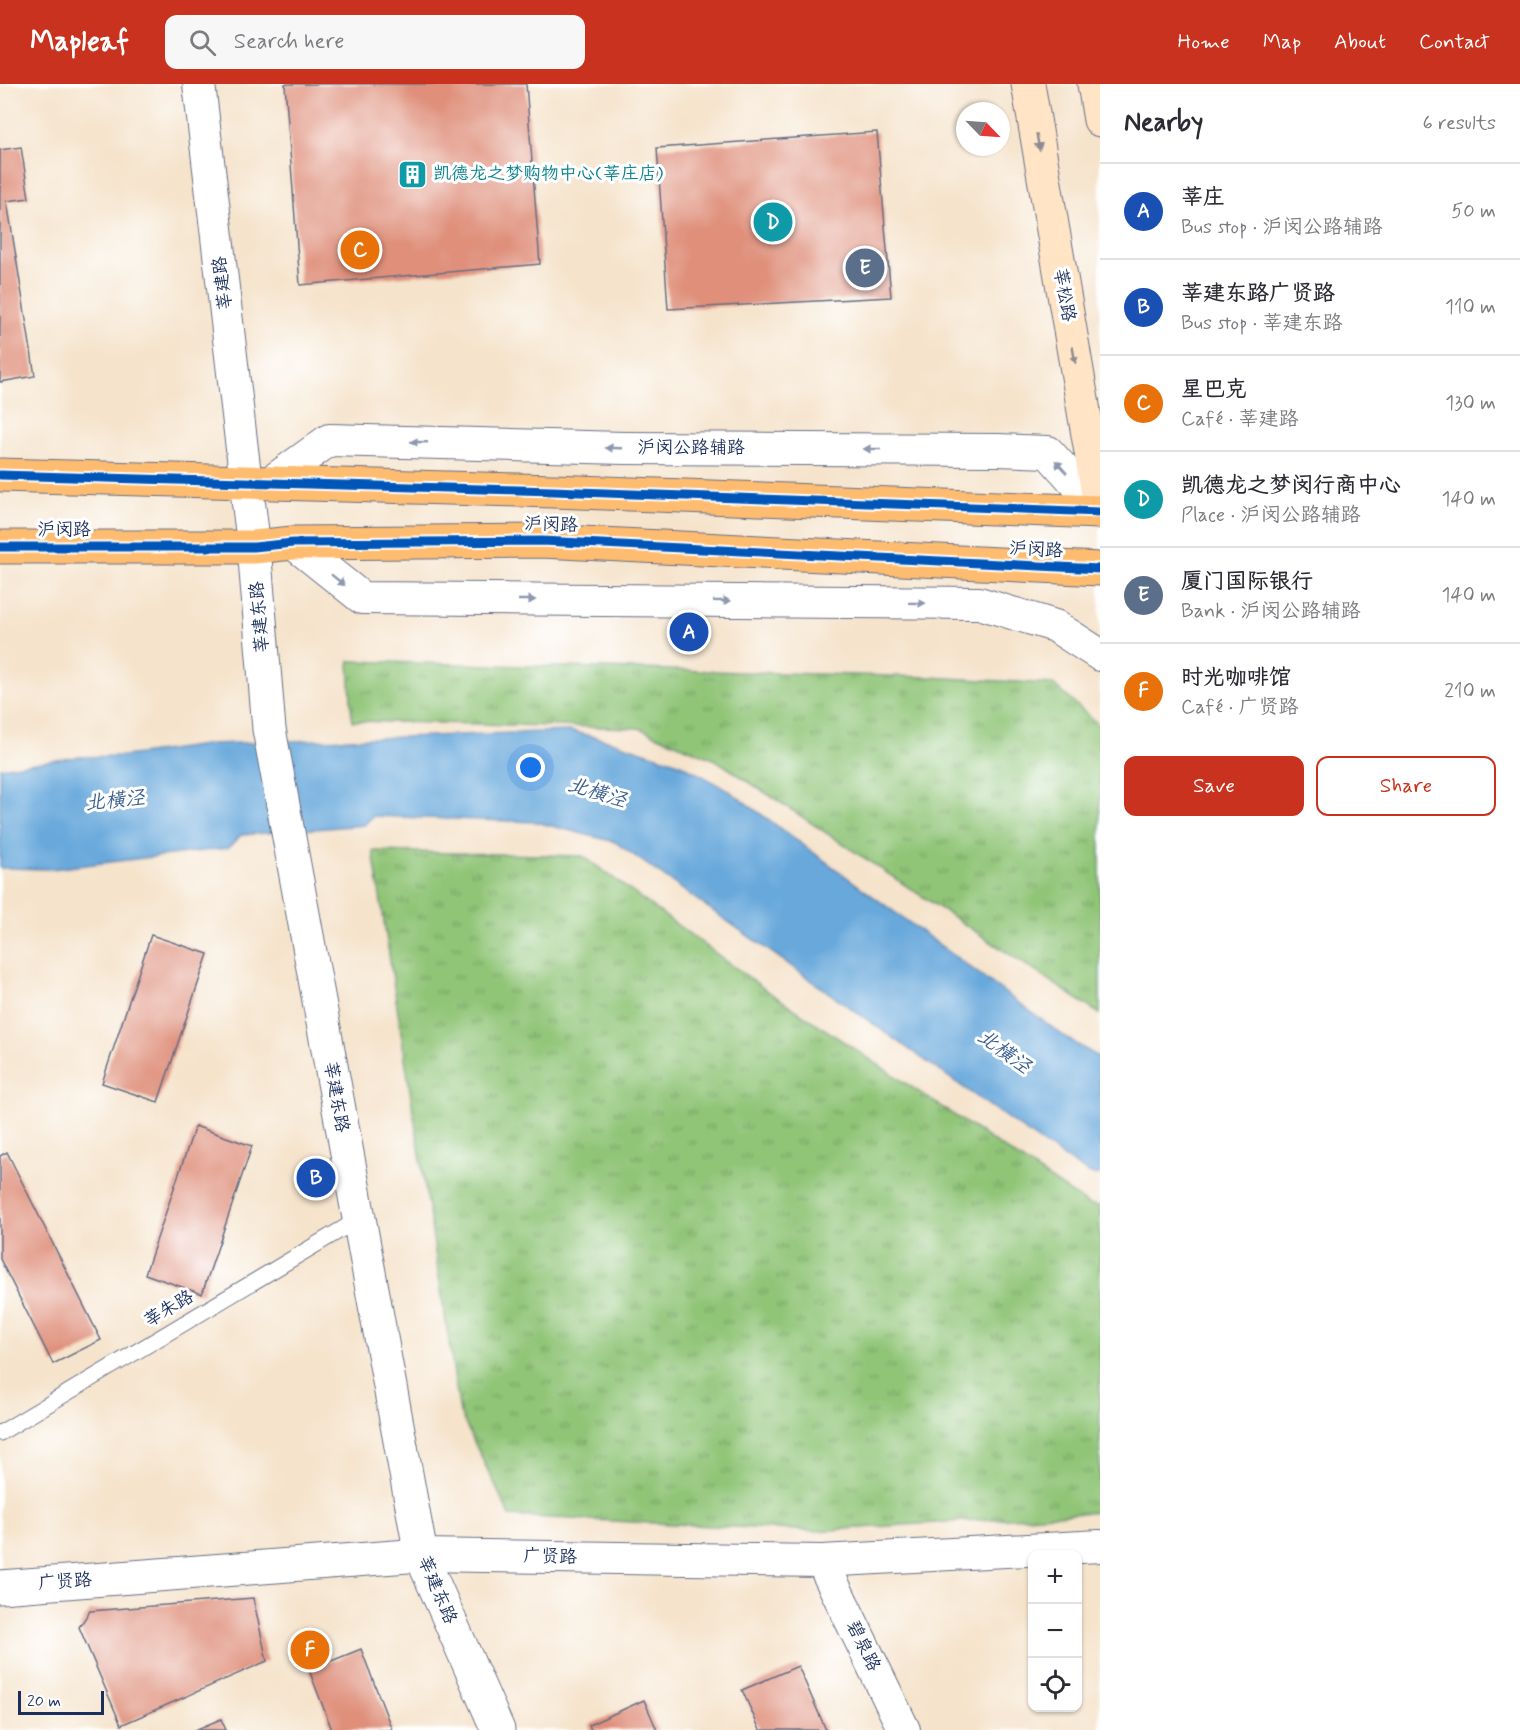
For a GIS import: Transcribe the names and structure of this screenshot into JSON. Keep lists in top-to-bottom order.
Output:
{
  "streets": {
    "highway": ["沪闵路"],
    "main road": ["莘松路"],
    "street": [
      "莘建路",
      "沪闵公路辅路",
      "莘建东路",
      "广贤路",
      "碧泉路"
    ],
    "lane": ["莘朱路"]
  },
  "crossings": [
    ["莘建路", "沪闵公路辅路"],
    ["莘建路", "沪闵路"],
    ["莘建路", "莘建东路"],
    ["沪闵公路辅路", "沪闵路"],
    ["沪闵公路辅路", "莘建东路"],
    ["沪闵路", "莘建东路"],
    ["莘建东路", "莘朱路"],
    ["莘建东路", "广贤路"],
    ["广贤路", "碧泉路"]
  ],
  "one_way": ["莘松路"],
  "water": ["北横泾"],
  "places": {
    "building": ["凯德龙之梦购物中心(莘庄店)"]
  },
  "scale_bar": "20 m",
  "north": "bottom right",
  "page": {
    "header": "Mapleaf",
    "search": "Search here",
    "nav": [
      "Home",
      "Map",
      "About",
      "Contact"
    ],
    "heading": ["Nearby", "6 results"],
    "list": [
      {
        "mark": "A",
        "name": "莘庄",
        "note": "Bus stop · 沪闵公路辅路",
        "value": "50 m"
      },
      {
        "mark": "B",
        "name": "莘建东路广贤路",
        "note": "Bus stop · 莘建东路",
        "value": "110 m"
      },
      {
        "mark": "C",
        "name": "星巴克",
        "note": "Café · 莘建路",
        "value": "130 m"
      },
      {
        "mark": "D",
        "name": "凯德龙之梦闵行商中心",
        "note": "Place · 沪闵公路辅路",
        "value": "140 m"
      },
      {
        "mark": "E",
        "name": "厦门国际银行",
        "note": "Bank · 沪闵公路辅路",
        "value": "140 m"
      },
      {
        "mark": "F",
        "name": "时光咖啡馆",
        "note": "Café · 广贤路",
        "value": "210 m"
      }
    ],
    "pins": [
      "D",
      "C",
      "E",
      "A",
      "B",
      "F"
    ],
    "buttons": ["Save", "Share"],
    "map_buttons": ["+", "−"],
    "scale": "20 m"
  }
}
